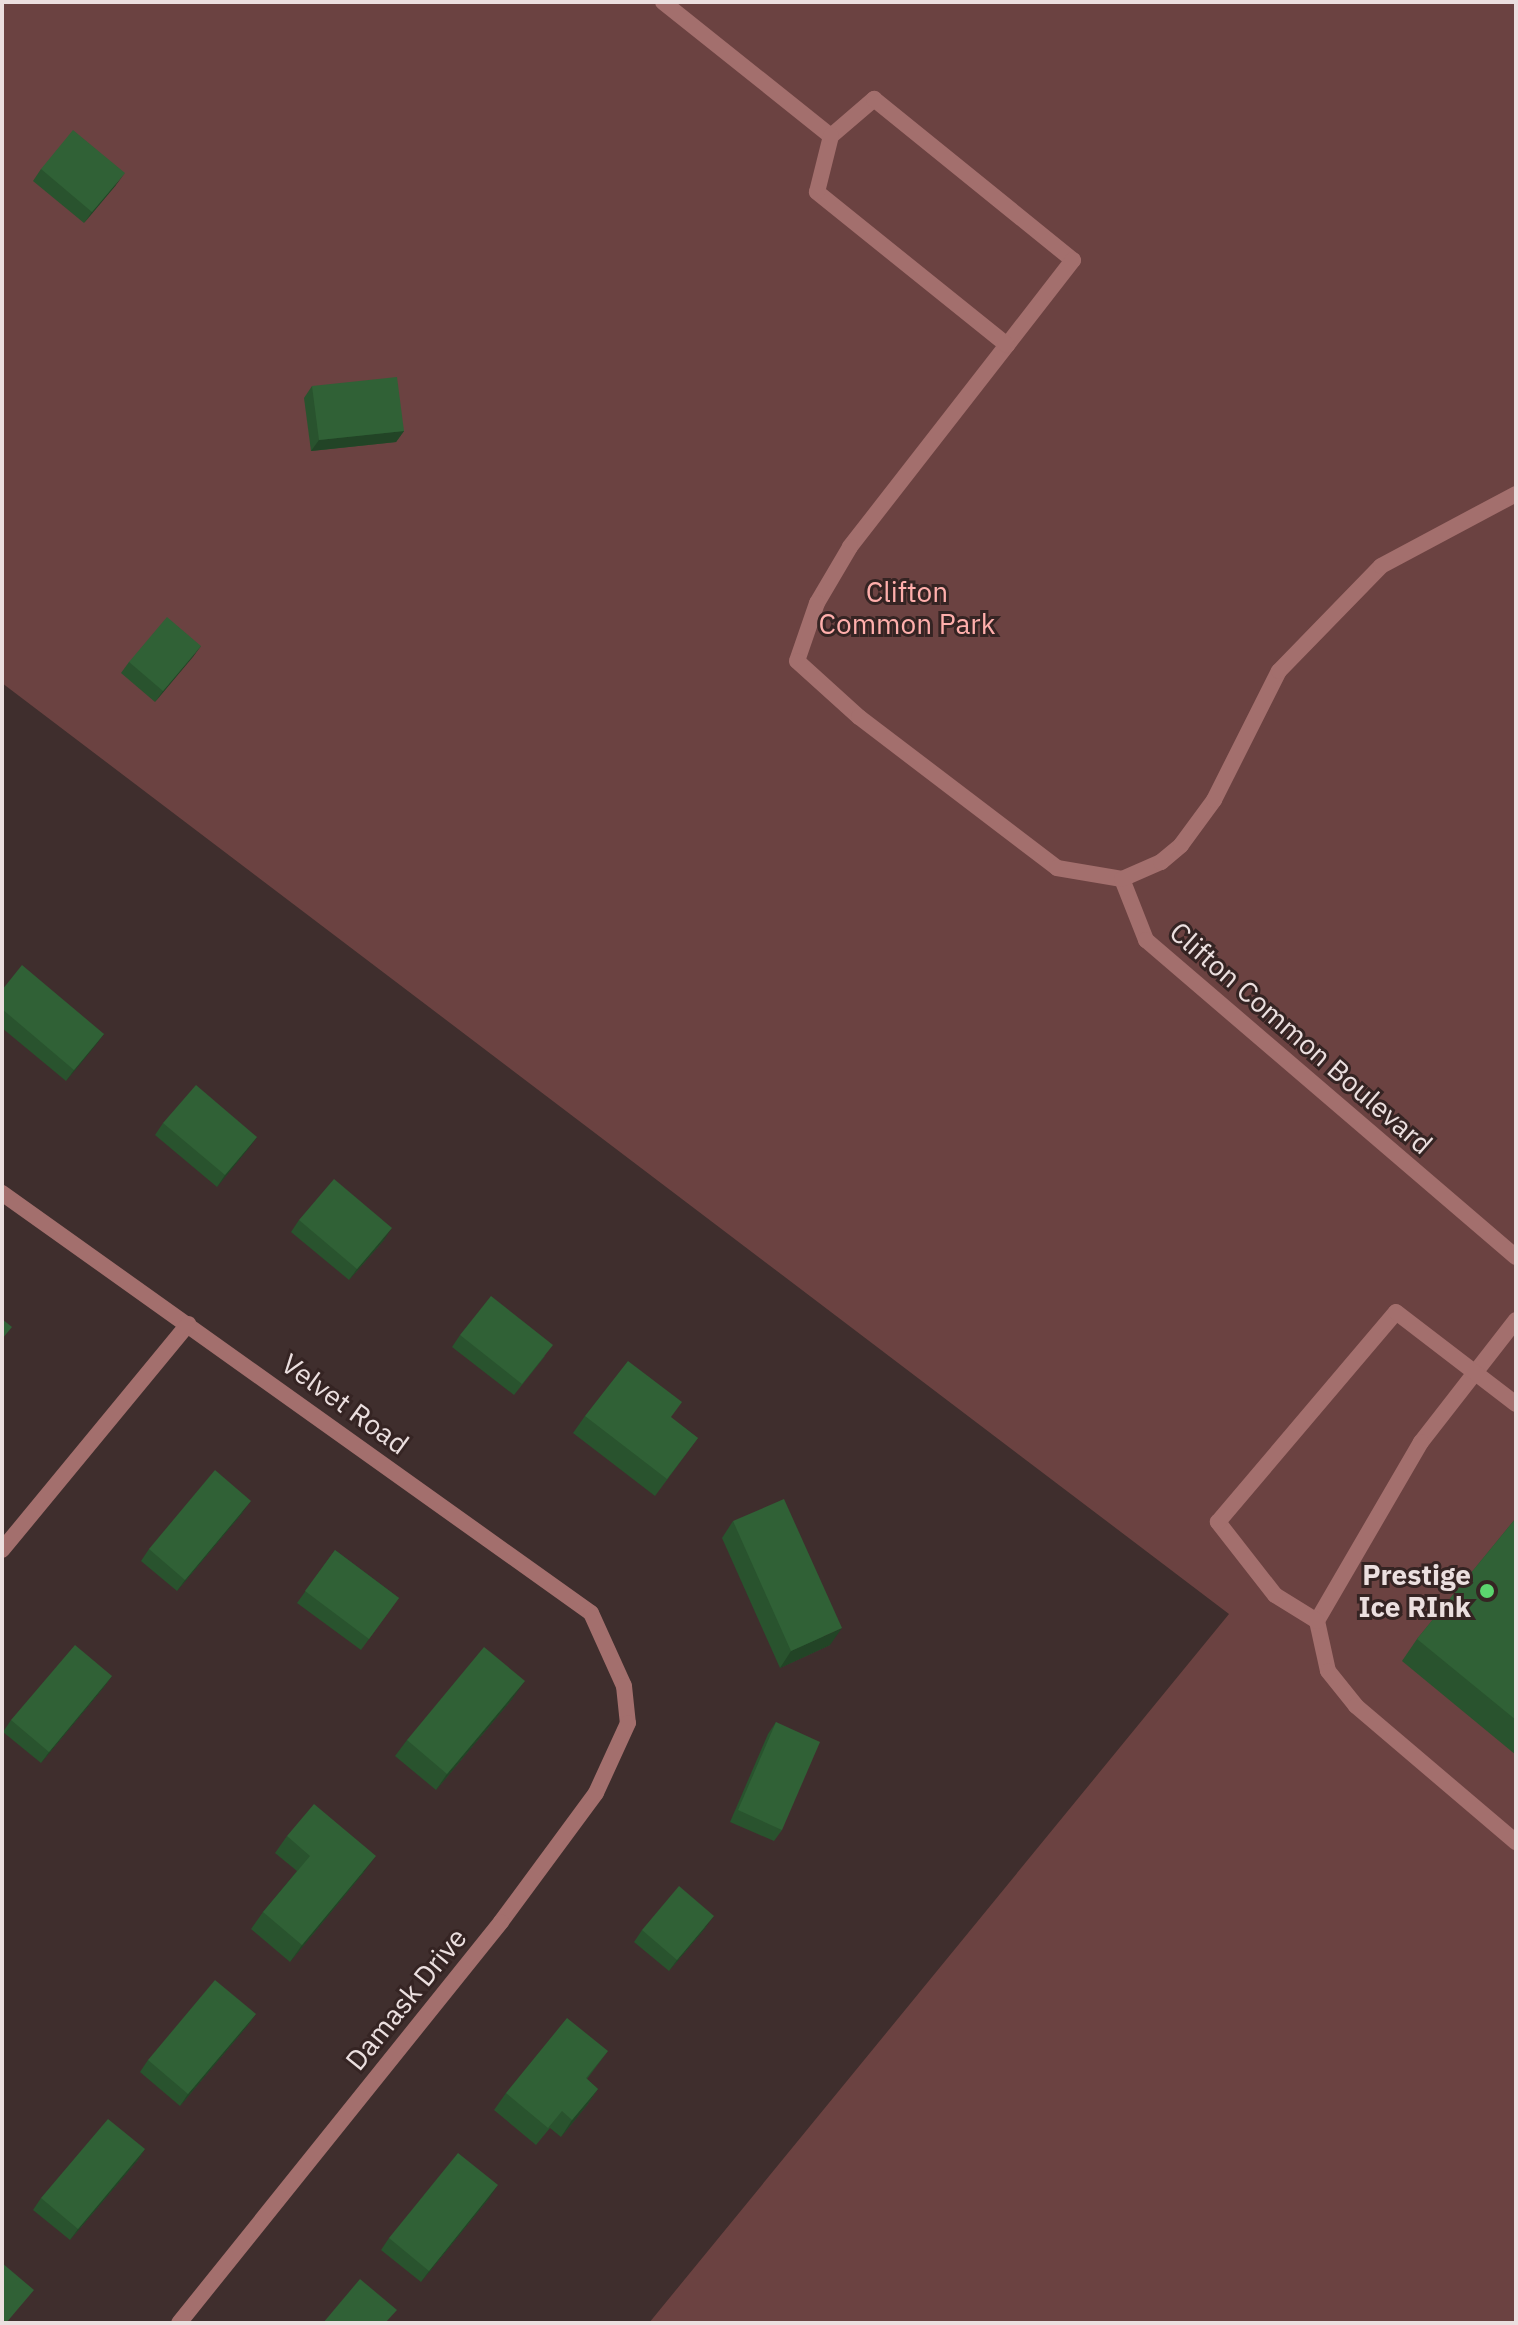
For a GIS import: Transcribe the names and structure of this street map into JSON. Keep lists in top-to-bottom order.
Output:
{
  "streets": {
    "street": ["Clifton Common Boulevard", "Velvet Road", "Damask Drive"]
  },
  "crossings": [
    ["Velvet Road", "Damask Drive"]
  ],
  "parks": ["Clifton Common Park"],
  "places": ["Prestige Ice RInk"]
}
